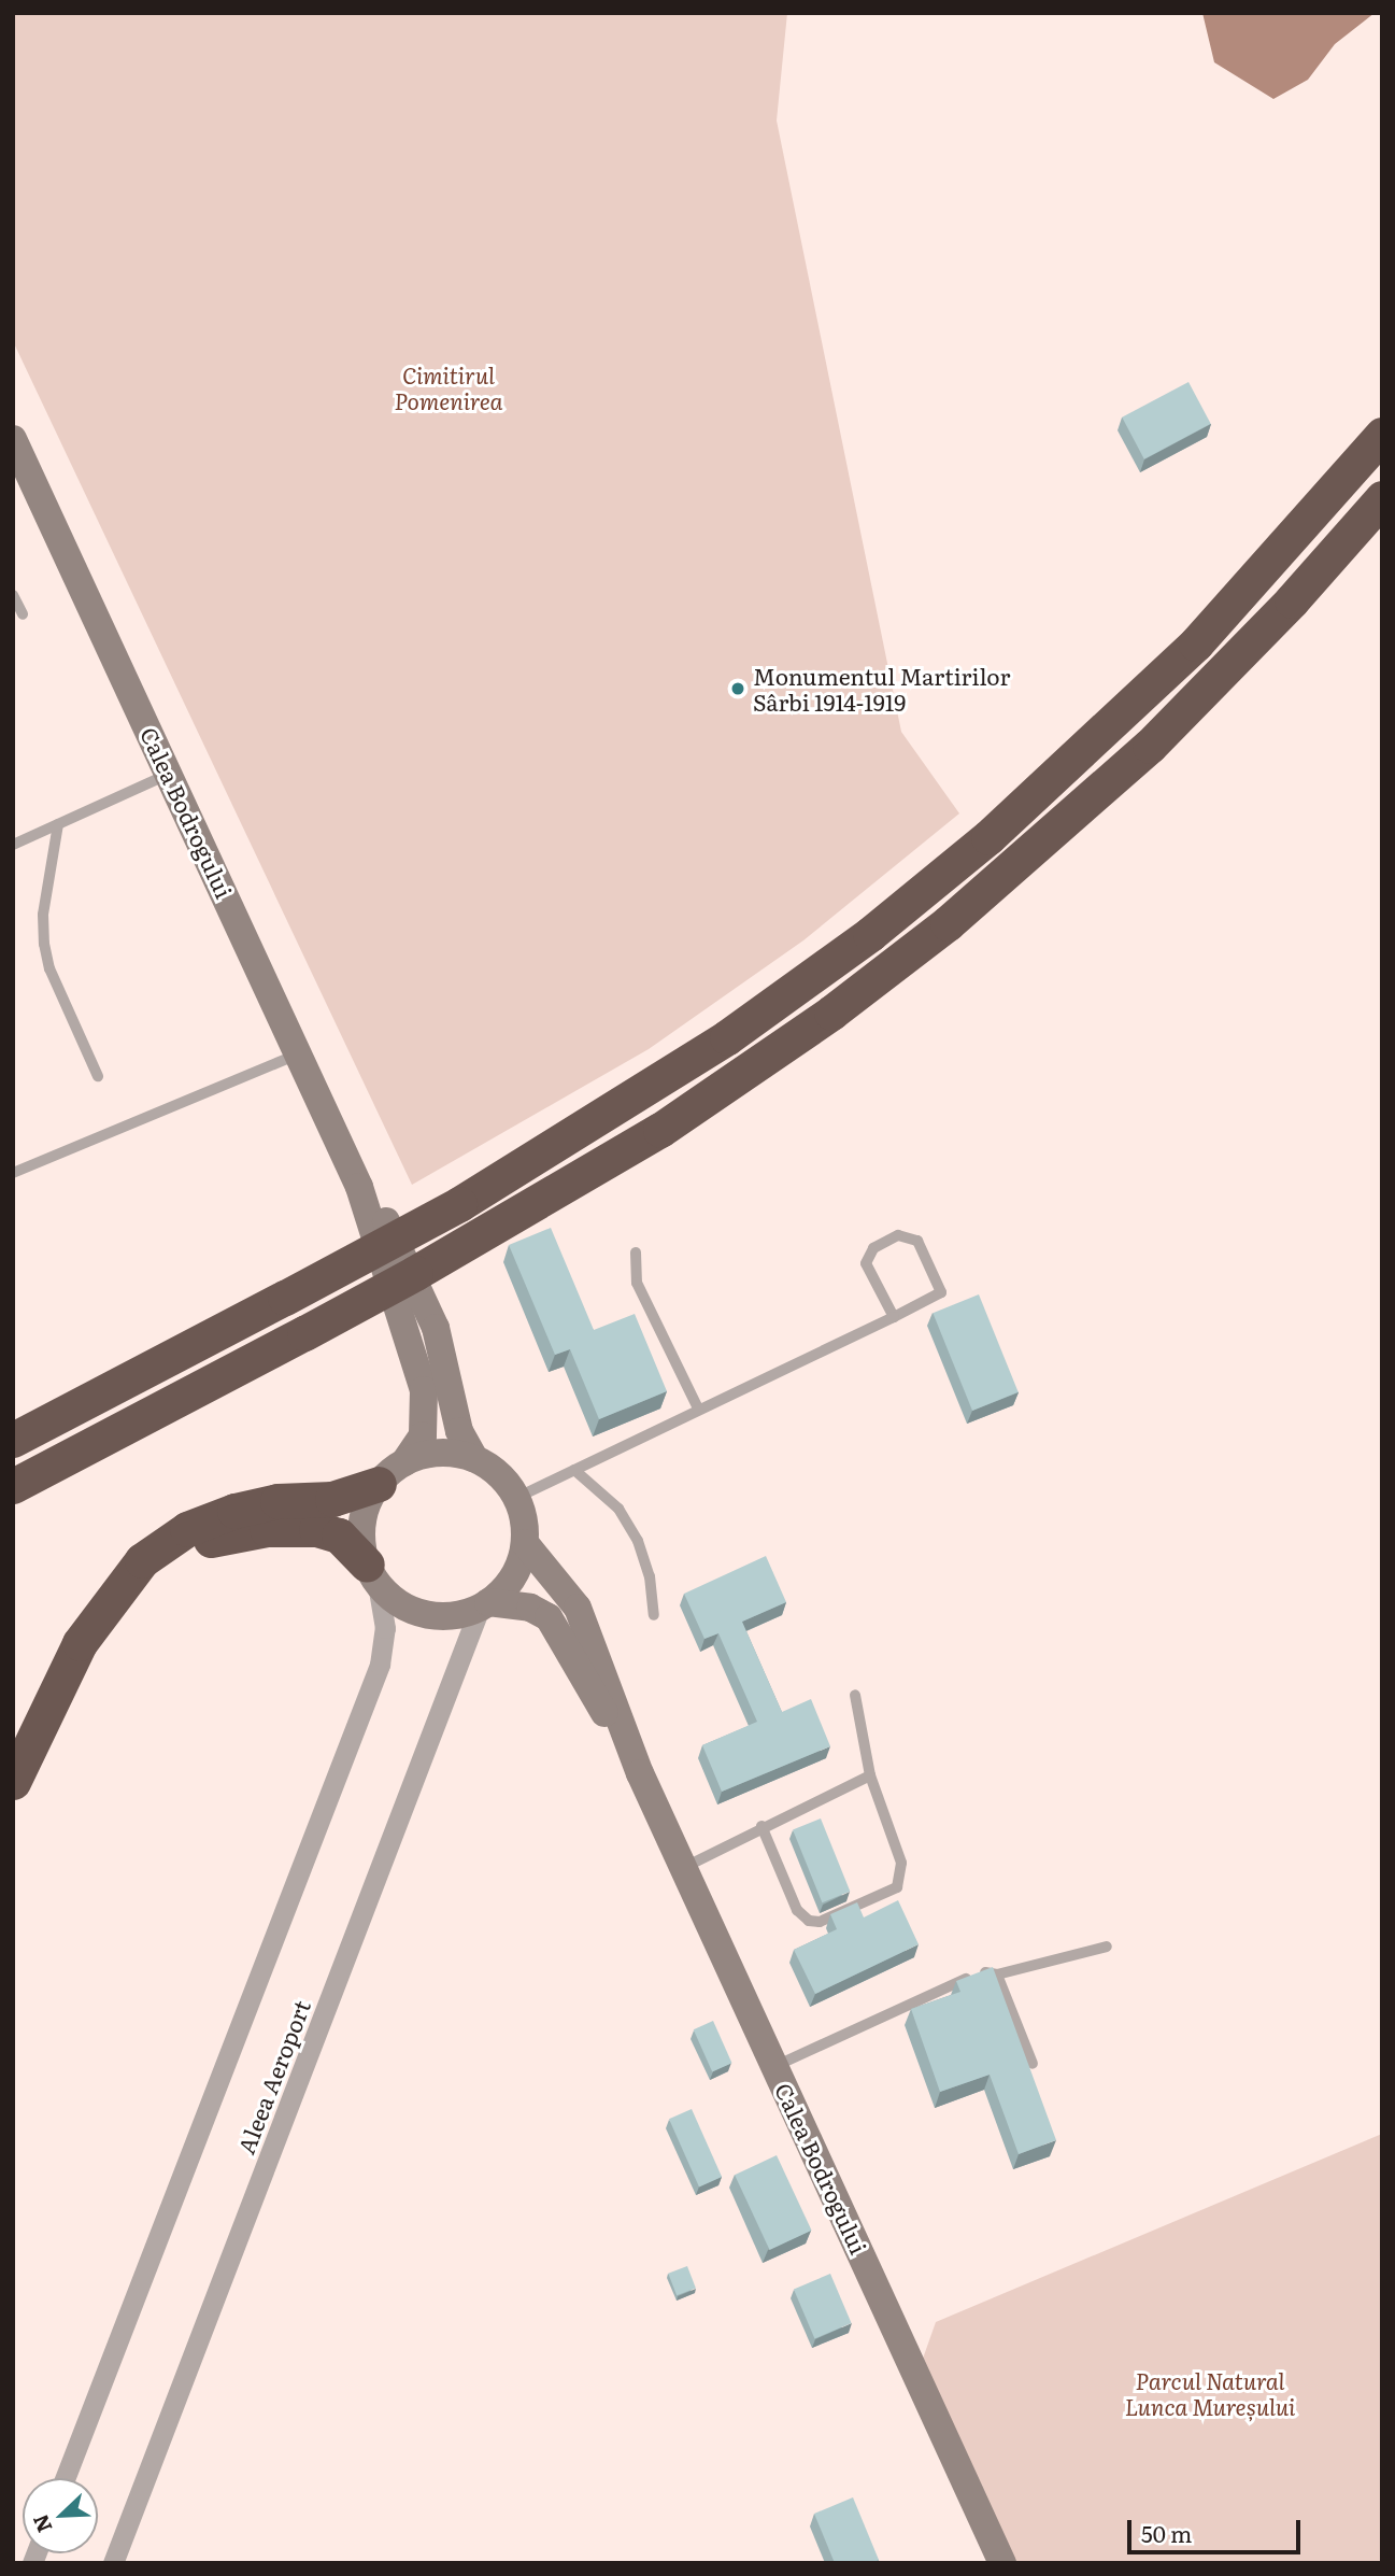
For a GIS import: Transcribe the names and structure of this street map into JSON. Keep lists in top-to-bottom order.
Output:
{
  "streets": {
    "main road": ["Calea Bodrogului"],
    "street": ["Aleea Aeroport"]
  },
  "crossings": [
    ["Calea Bodrogului", "Aleea Aeroport"]
  ],
  "parks": ["Cimitirul Pomenirea", "Parcul Natural Lunca Mureșului"],
  "places": ["Monumentul Martirilor Sârbi 1914-1919"],
  "scale_bar": "50 m",
  "north": "bottom left"
}
